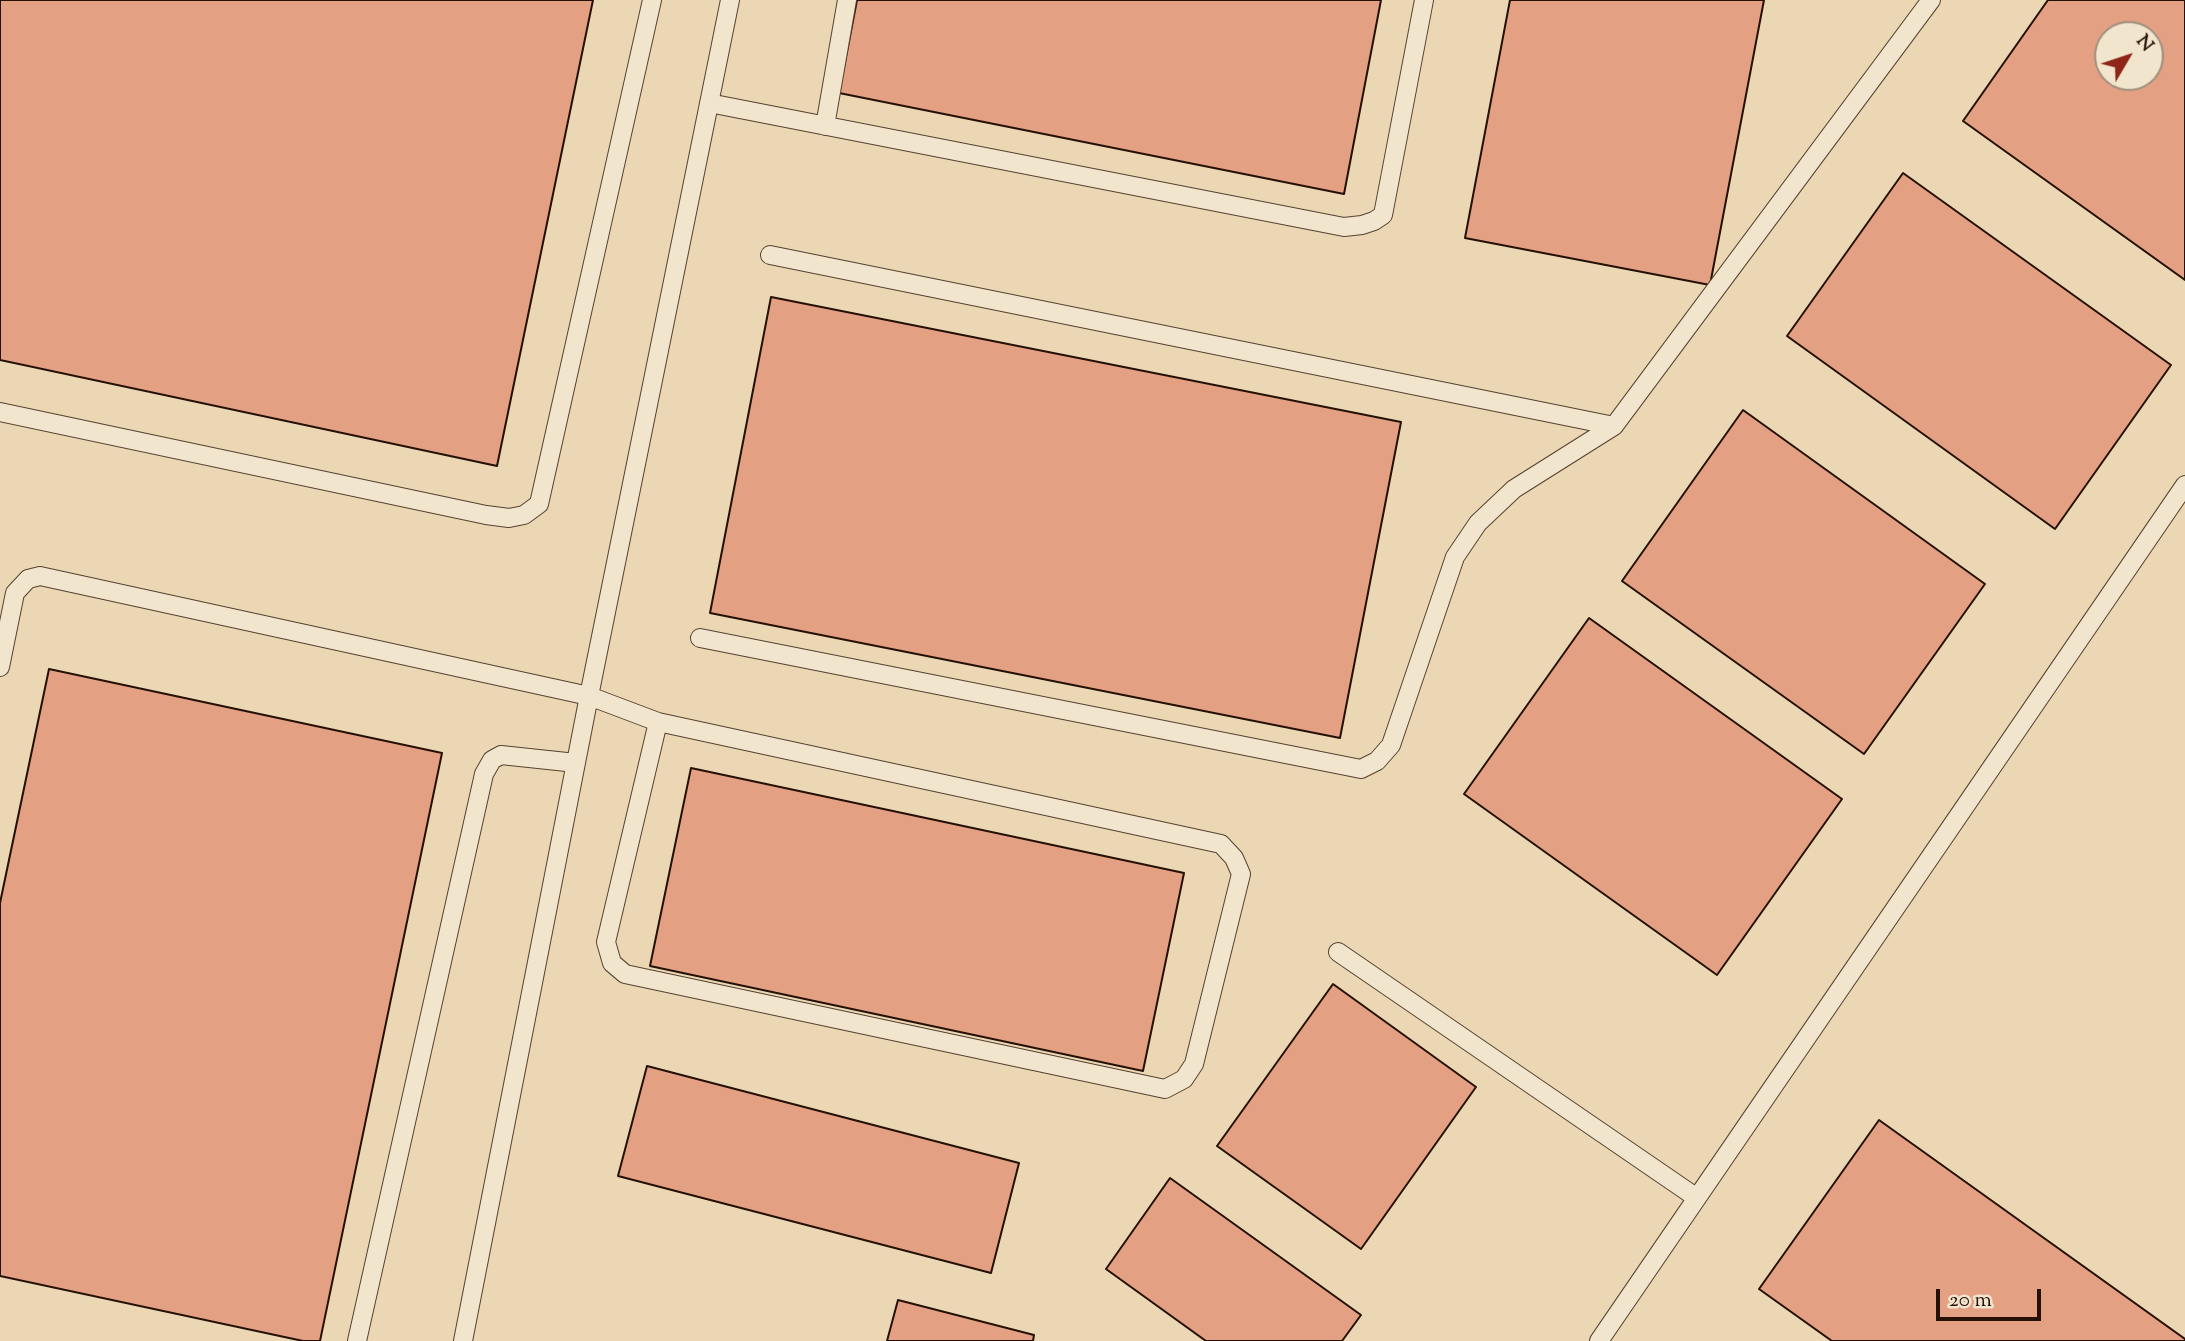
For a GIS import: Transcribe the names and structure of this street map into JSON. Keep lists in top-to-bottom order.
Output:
{
  "scale_bar": "20 m",
  "north": "top right"
}
